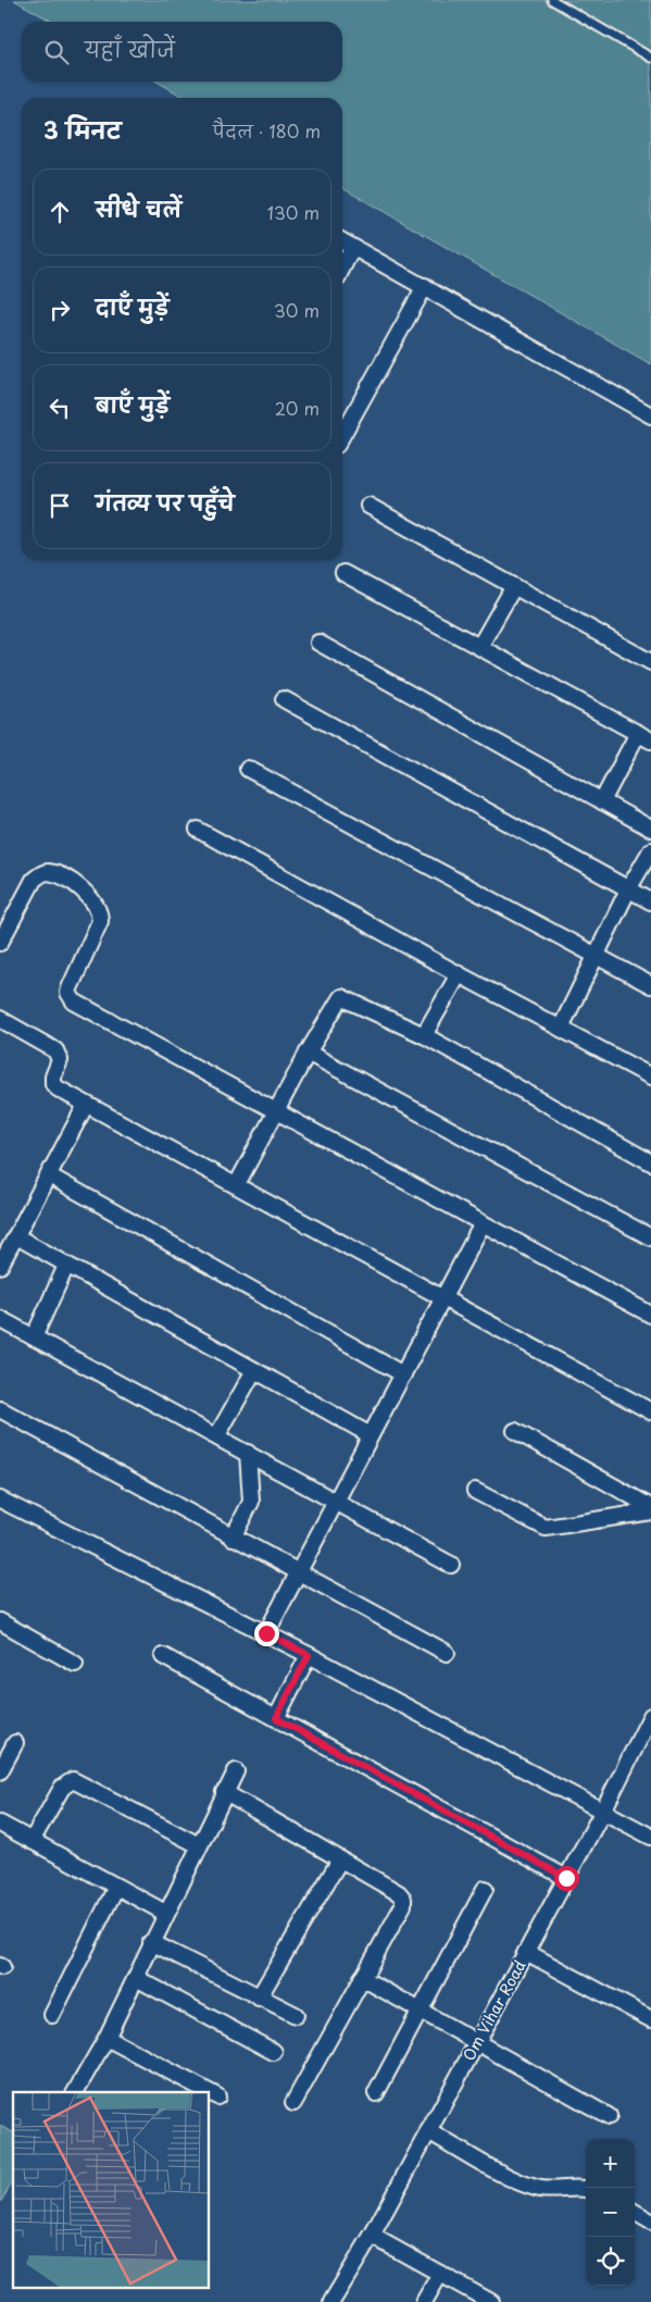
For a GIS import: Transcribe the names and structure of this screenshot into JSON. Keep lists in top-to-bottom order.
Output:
{
  "streets": {
    "street": ["Om Vihar Road"]
  },
  "page": {
    "search": "यहाँ खोजें",
    "heading": ["3 मिनट", "पैदल · 180 m"],
    "list": [
      ["सीधे चलें", "130 m"],
      ["दाएँ मुड़ें", "30 m"],
      ["बाएँ मुड़ें", "20 m"],
      "गंतव्य पर पहुँचे"
    ],
    "map_buttons": ["+", "−"]
  }
}
